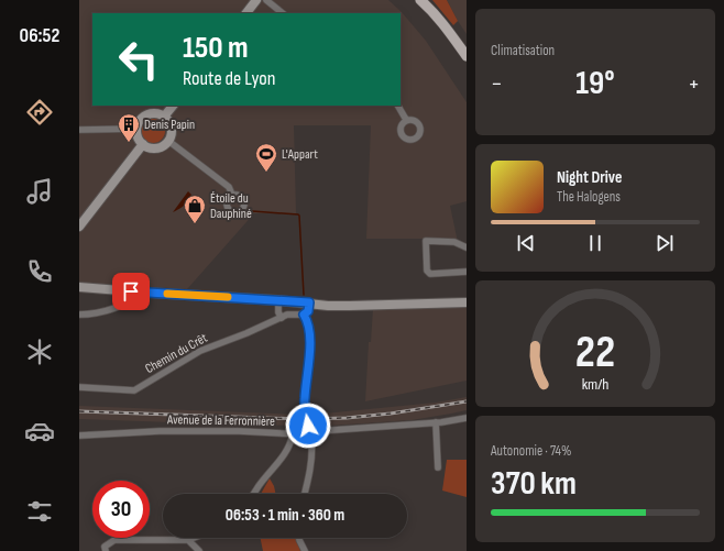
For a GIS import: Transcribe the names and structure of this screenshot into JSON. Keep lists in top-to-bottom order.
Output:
{
  "streets": {
    "street": ["Chemin du Crêt", "Avenue de la Ferronnière"]
  },
  "places": {
    "building": ["Denis Papin"],
    "sports": ["L'Appart"],
    "shop": ["Étoile du Dauphiné"]
  },
  "page": {
    "tabs": "06:52",
    "tile": [
      "Climatisation",
      ["Autonomie · 74%", "370 km"]
    ],
    "turn": ["150 m", "Route de Lyon"],
    "heat": ["−", "19°", "+"],
    "song": ["Night Drive", "The Halogens"],
    "limit": "30",
    "trip": "06:53 · 1 min · 360 m",
    "gauge": ["22", "km/h"]
  }
}
